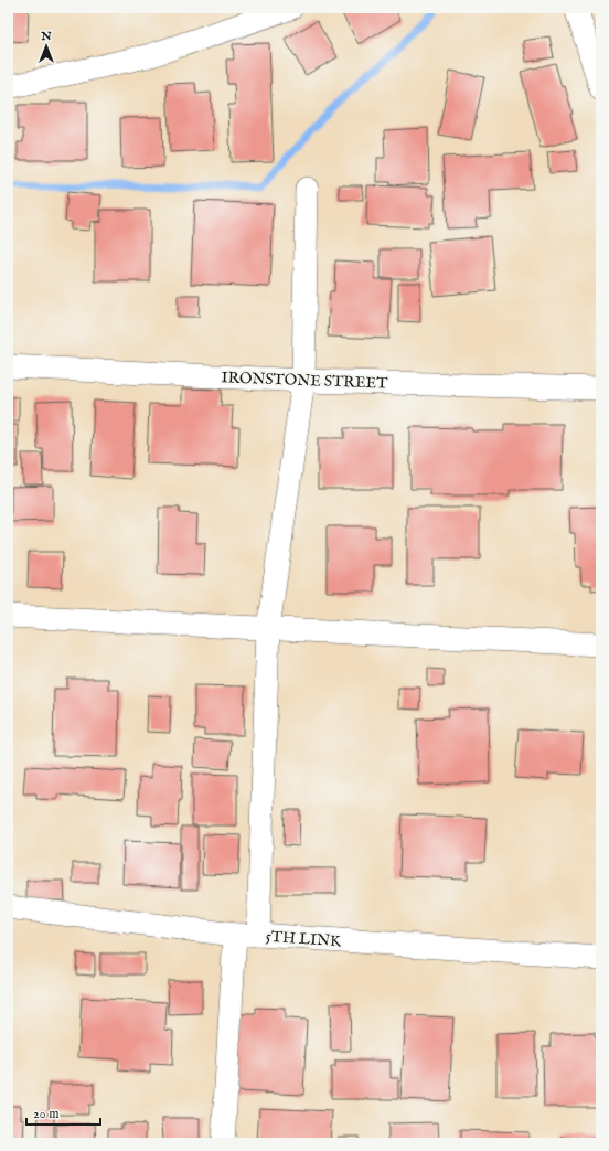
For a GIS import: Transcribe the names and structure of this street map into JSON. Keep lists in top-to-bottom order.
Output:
{
  "streets": {
    "street": ["IRONSTONE STREET", "5TH LINK"]
  },
  "scale_bar": "20 m",
  "north": "top"
}
